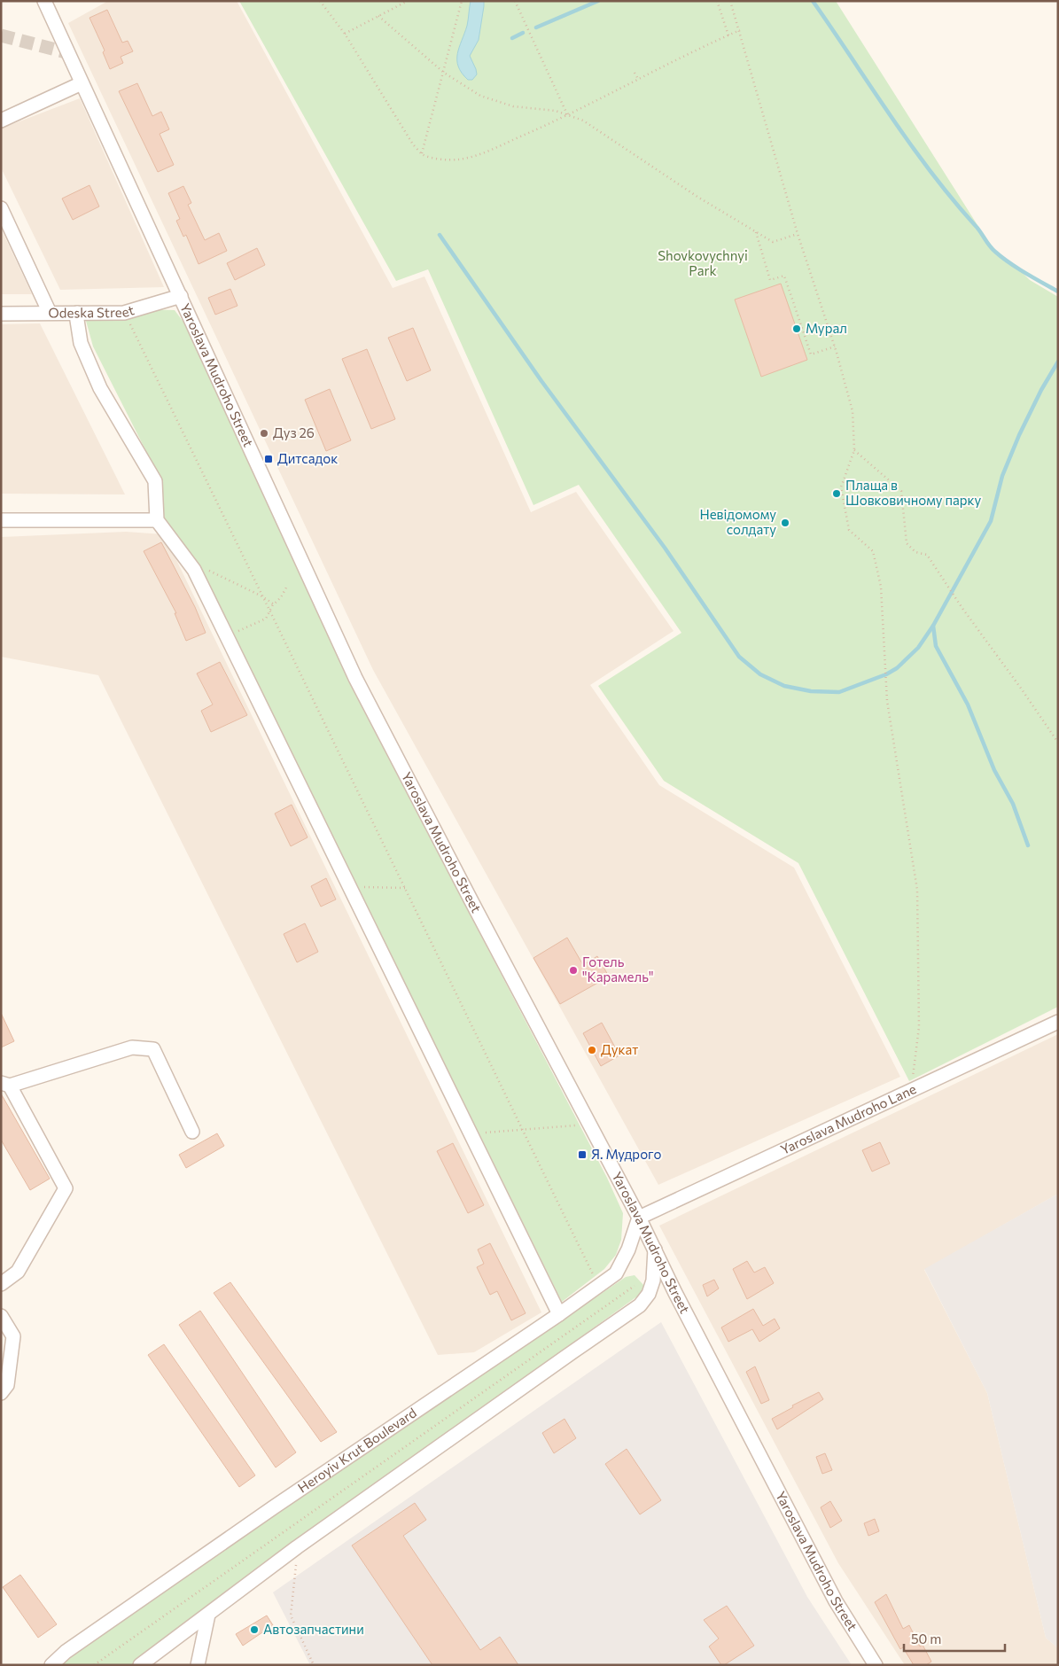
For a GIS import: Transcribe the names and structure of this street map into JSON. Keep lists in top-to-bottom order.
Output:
{
  "streets": {
    "street": [
      "Odeska Street",
      "Yaroslava Mudroho Street",
      "Yaroslava Mudroho Lane",
      "Heroyiv Krut Boulevard"
    ]
  },
  "crossings": [
    ["Odeska Street", "Yaroslava Mudroho Street"],
    ["Yaroslava Mudroho Street", "Yaroslava Mudroho Lane"],
    ["Yaroslava Mudroho Street", "Heroyiv Krut Boulevard"],
    ["Yaroslava Mudroho Lane", "Heroyiv Krut Boulevard"]
  ],
  "parks": ["Shovkovychnyi Park"],
  "places": {
    "other": [
      "Мурал",
      "Дуз 26",
      "Плаща в Шовковичному парку",
      "Невідомому солдату",
      "Готель \"Карамель\"",
      "Дукат",
      "Автозапчастини"
    ],
    "transit": ["Дитсадок", "Я. Мудрого"]
  },
  "scale_bar": "50 m"
}
